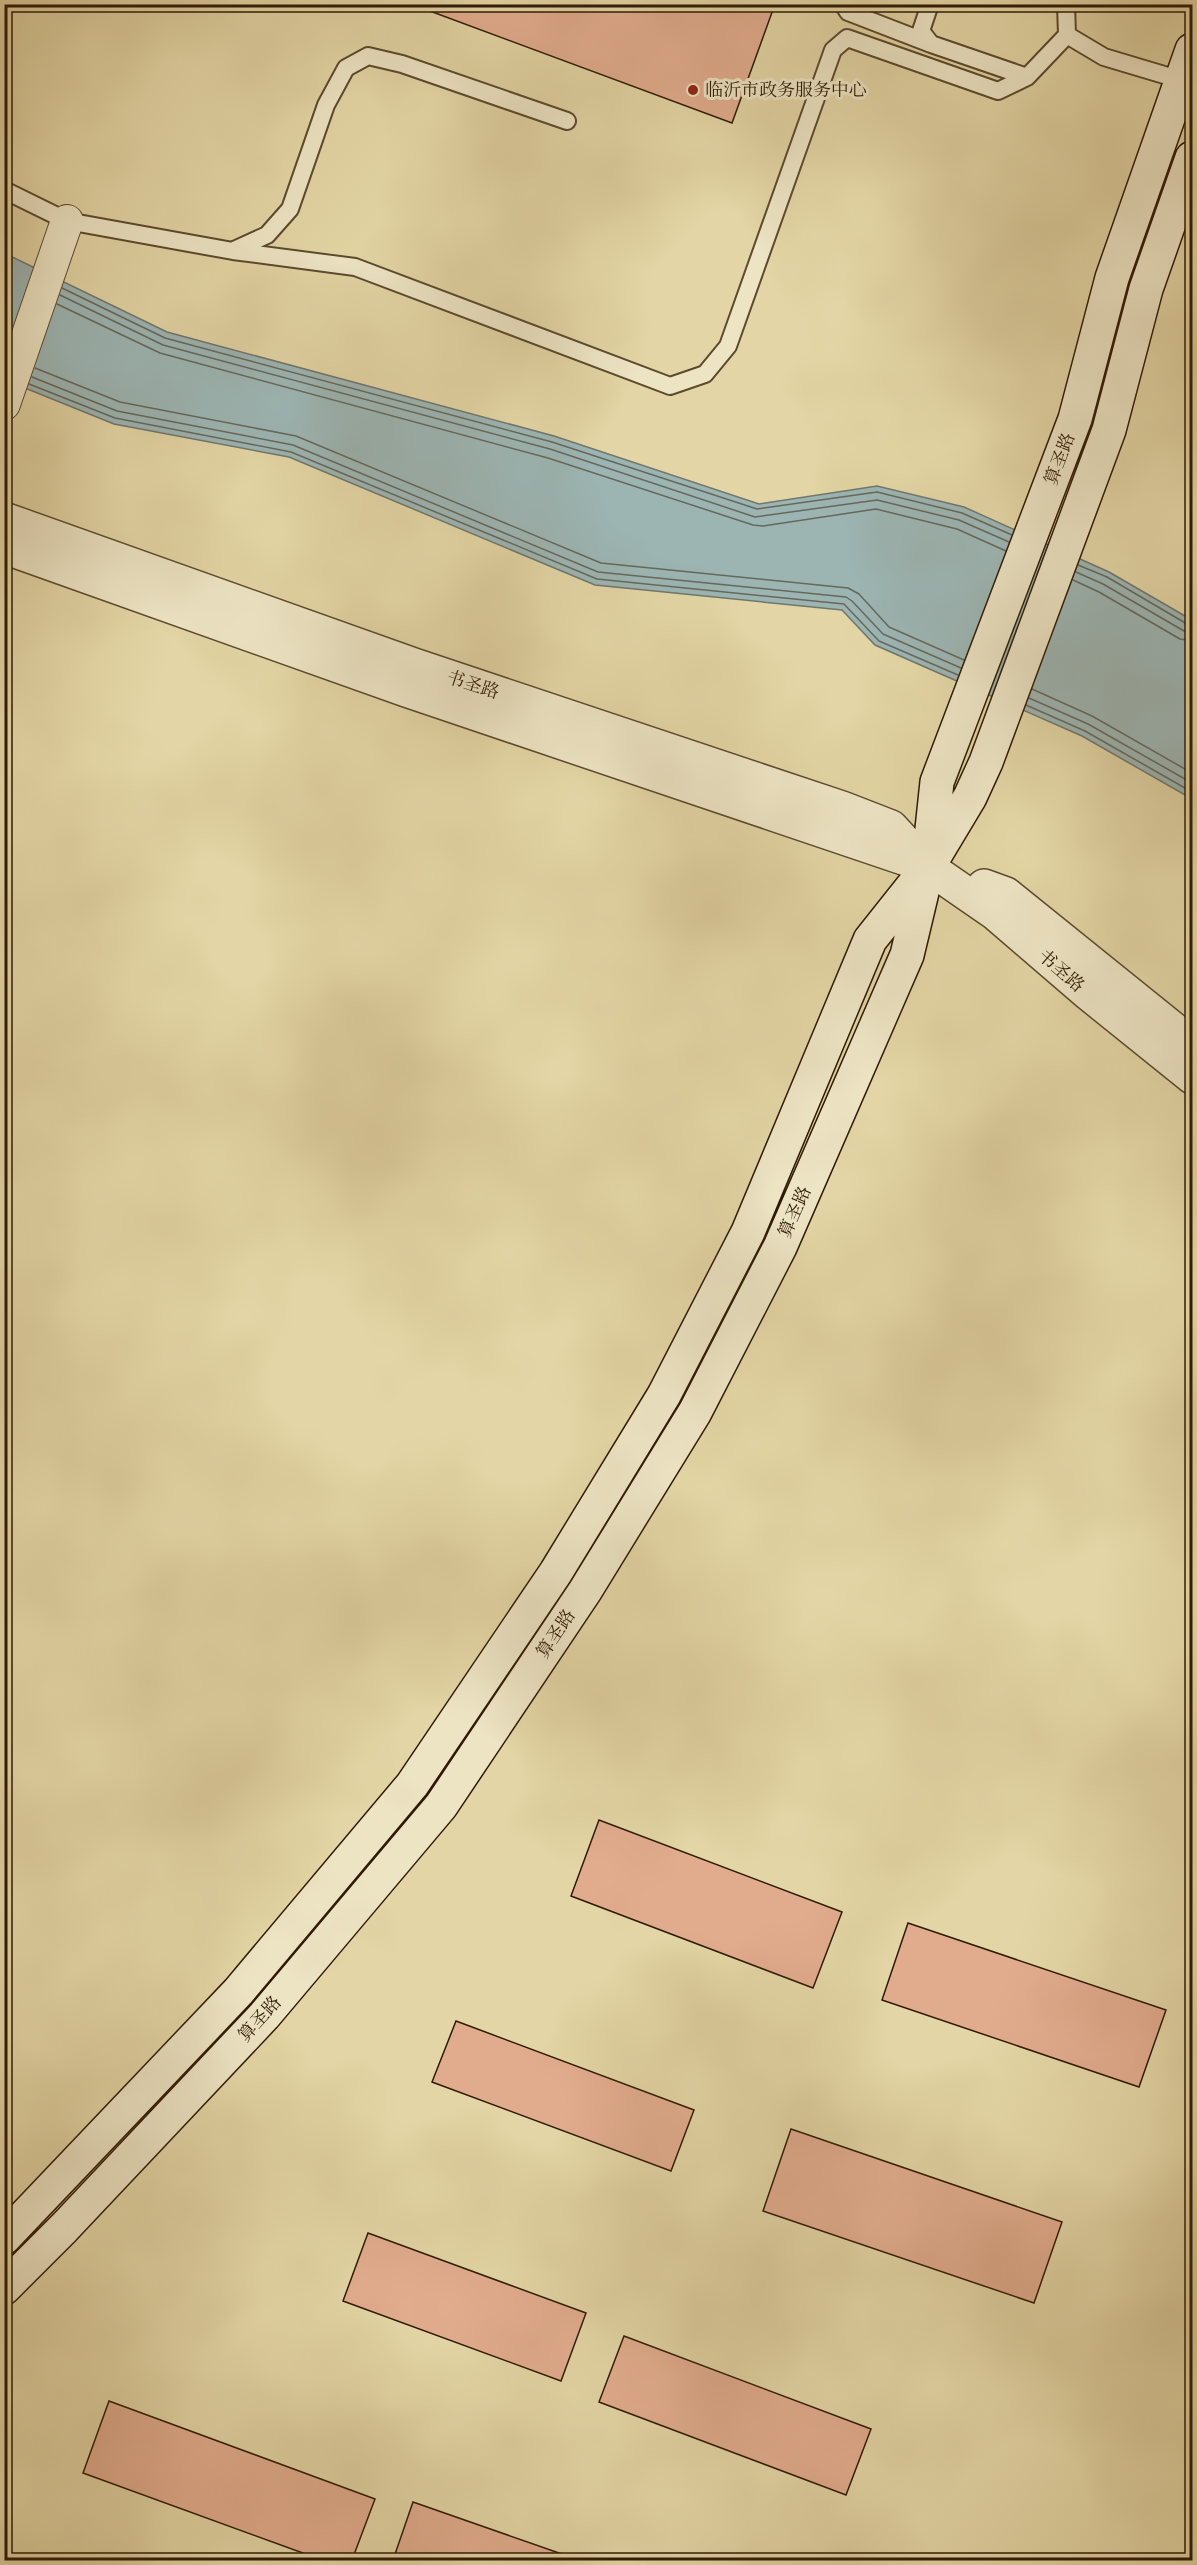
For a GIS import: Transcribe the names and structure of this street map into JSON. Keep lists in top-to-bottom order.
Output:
{
  "streets": {
    "main road": ["算圣路", "书圣路"]
  },
  "crossings": [
    ["算圣路", "书圣路"]
  ],
  "places": ["临沂市政务服务中心"]
}
